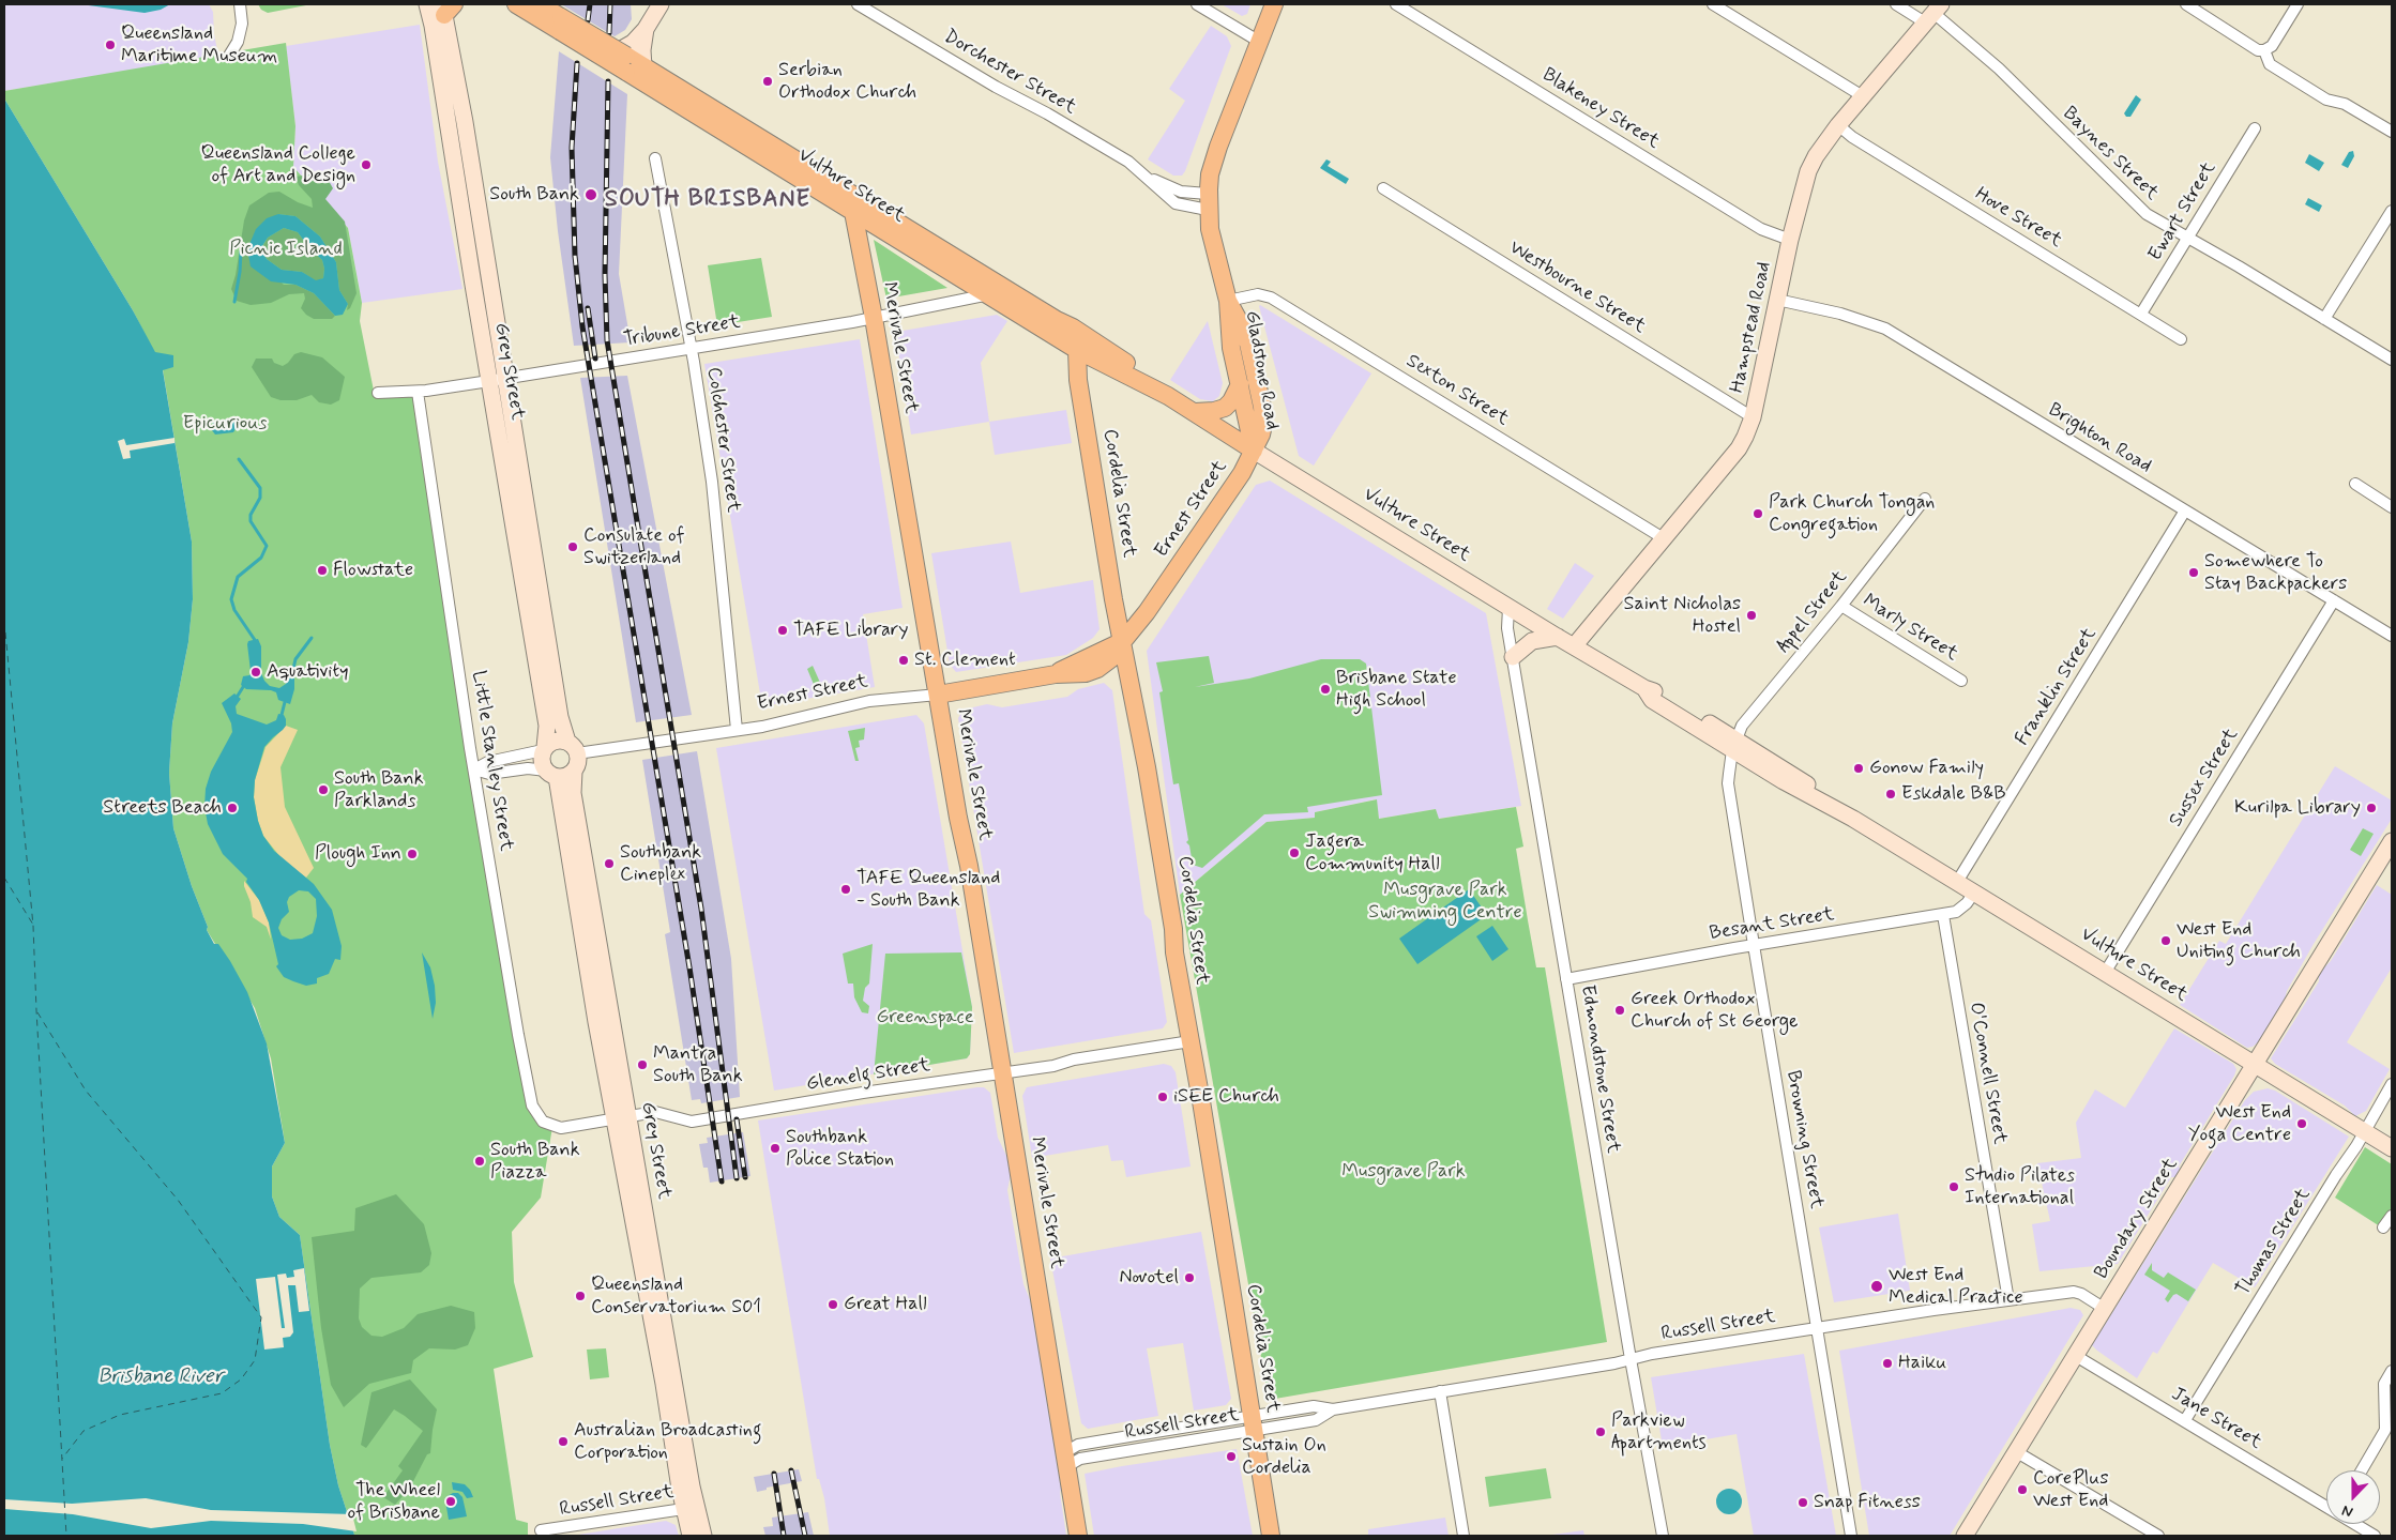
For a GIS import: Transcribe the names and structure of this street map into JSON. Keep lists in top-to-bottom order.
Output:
{
  "streets": {
    "main road": [
      "Vulture Street",
      "Merivale Street",
      "Gladstone Road",
      "Cordelia Street",
      "Ernest Street"
    ],
    "street": [
      "Dorchester Street",
      "Blakeney Street",
      "Baynes Street",
      "Ewart Street",
      "Hove Street",
      "Westbourne Street",
      "Hampstead Road",
      "Tribune Street",
      "Grey Street",
      "Sexton Street",
      "Brighton Road",
      "Colchester Street",
      "Appel Street",
      "Marly Street",
      "Franklin Street",
      "Little Stanley Street",
      "Sussex Street",
      "Besant Street",
      "Edmondstone Street",
      "O'Connell Street",
      "Glenelg Street",
      "Browning Street",
      "Boundary Street",
      "Thomas Street",
      "Russell Street",
      "Jane Street"
    ]
  },
  "crossings": [
    ["Dorchester Street", "Gladstone Road"],
    ["Blakeney Street", "Hampstead Road"],
    ["Baynes Street", "Ewart Street"],
    ["Baynes Street", "Hampstead Road"],
    ["Vulture Street", "Hampstead Road"],
    ["Vulture Street", "Tribune Street"],
    ["Vulture Street", "Merivale Street"],
    ["Vulture Street", "Gladstone Road"],
    ["Vulture Street", "Cordelia Street"],
    ["Vulture Street", "Ernest Street"],
    ["Vulture Street", "Appel Street"],
    ["Vulture Street", "Franklin Street"],
    ["Vulture Street", "Sussex Street"],
    ["Vulture Street", "Besant Street"],
    ["Vulture Street", "Edmondstone Street"],
    ["Vulture Street", "Browning Street"],
    ["Vulture Street", "Boundary Street"],
    ["Vulture Street", "Thomas Street"],
    ["Ewart Street", "Hove Street"],
    ["Hove Street", "Hampstead Road"],
    ["Westbourne Street", "Hampstead Road"],
    ["Hampstead Road", "Sexton Street"],
    ["Hampstead Road", "Brighton Road"],
    ["Tribune Street", "Merivale Street"],
    ["Tribune Street", "Grey Street"],
    ["Tribune Street", "Colchester Street"],
    ["Tribune Street", "Little Stanley Street"],
    ["Merivale Street", "Ernest Street"],
    ["Merivale Street", "Glenelg Street"],
    ["Merivale Street", "Russell Street"],
    ["Gladstone Road", "Sexton Street"],
    ["Gladstone Road", "Ernest Street"],
    ["Grey Street", "Ernest Street"],
    ["Grey Street", "Glenelg Street"],
    ["Grey Street", "Russell Street"],
    ["Brighton Road", "Franklin Street"],
    ["Brighton Road", "Sussex Street"],
    ["Colchester Street", "Ernest Street"],
    ["Cordelia Street", "Ernest Street"],
    ["Cordelia Street", "Glenelg Street"],
    ["Cordelia Street", "Russell Street"],
    ["Appel Street", "Marly Street"],
    ["Appel Street", "Browning Street"],
    ["Little Stanley Street", "Glenelg Street"],
    ["Besant Street", "Edmondstone Street"],
    ["Besant Street", "O'Connell Street"],
    ["Besant Street", "Browning Street"],
    ["Edmondstone Street", "Russell Street"],
    ["O'Connell Street", "Russell Street"],
    ["Browning Street", "Russell Street"],
    ["Boundary Street", "Russell Street"],
    ["Boundary Street", "Jane Street"],
    ["Thomas Street", "Jane Street"]
  ],
  "districts": ["SOUTH BRISBANE"],
  "water": ["Brisbane River"],
  "parks": [
    "Picnic Island",
    "Epicurious",
    "Musgrave Park Swimming Centre",
    "Greenspace",
    "Musgrave Park"
  ],
  "places": [
    "Queensland Maritime Museum",
    "Serbian Orthodox Church",
    "Queensland College of Art and Design",
    "South Bank",
    "Park Church Tongan Congregation",
    "Consulate of Switzerland",
    "Flowstate",
    "Somewhere To Stay Backpackers",
    "Saint Nicholas Hostel",
    "TAFE Library",
    "St. Clement",
    "Aquativity",
    "Brisbane State High School",
    "Gonow Family",
    "South Bank Parklands",
    "Eskdale B&B",
    "Streets Beach",
    "Kurilpa Library",
    "Jagera Community Hall",
    "Plough Inn",
    "Southbank Cineplex",
    "TAFE Queensland - South Bank",
    "West End Uniting Church",
    "Greek Orthodox Church of St George",
    "Mantra South Bank",
    "iSEE Church",
    "West End Yoga Centre",
    "Southbank Police Station",
    "South Bank Piazza",
    "Studio Pilates International",
    "Novotel",
    "West End Medical Practice",
    "Queensland Conservatorium S01",
    "Great Hall",
    "Haiku",
    "Parkview Apartments",
    "Australian Broadcasting Corporation",
    "Sustain On Cordelia",
    "CorePlus West End",
    "The Wheel of Brisbane",
    "Snap Fitness"
  ],
  "north": "bottom"
}
